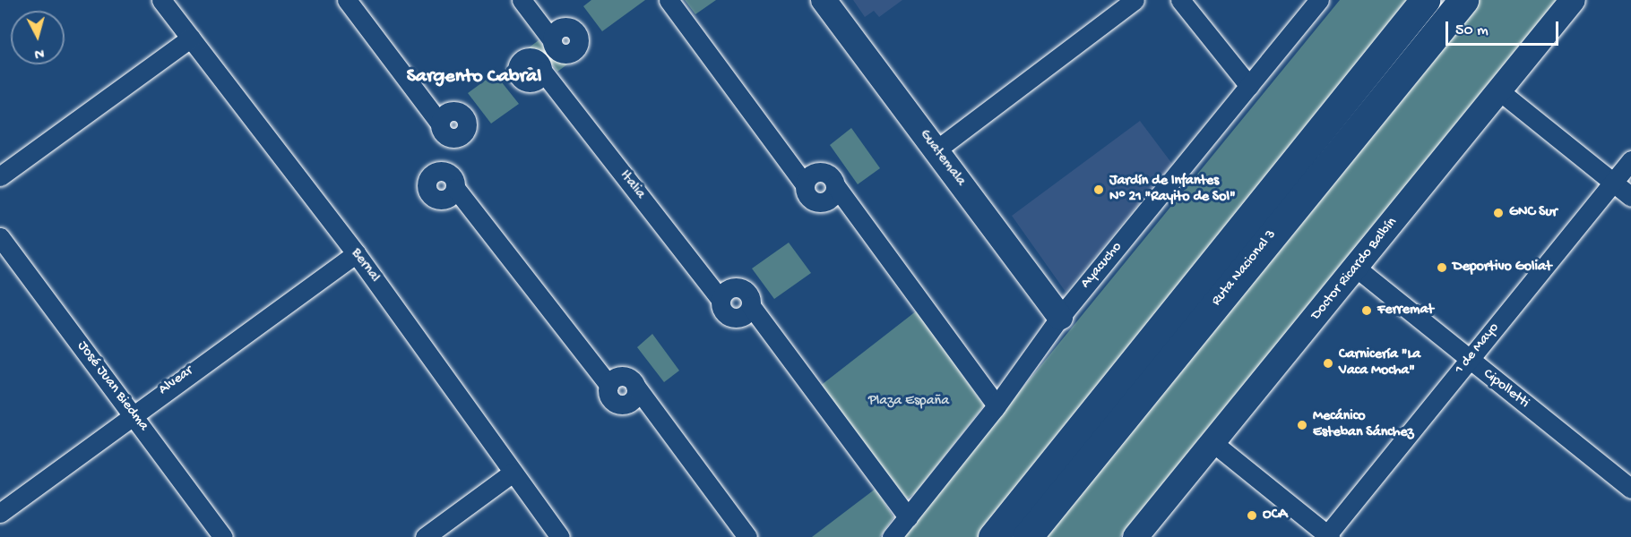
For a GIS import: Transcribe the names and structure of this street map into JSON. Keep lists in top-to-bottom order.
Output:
{
  "streets": {
    "highway": ["Ruta Nacional 3"],
    "street": [
      "Guatemala",
      "Italia",
      "Bernal",
      "Ayacucho",
      "Doctor Ricardo Balbín",
      "1 de Mayo",
      "Alvear",
      "José Juan Biedma",
      "Cipolletti"
    ]
  },
  "crossings": [
    ["Guatemala", "Ayacucho"],
    ["Italia", "Ayacucho"],
    ["Bernal", "Alvear"],
    ["Doctor Ricardo Balbín", "Cipolletti"],
    ["1 de Mayo", "Cipolletti"],
    ["Alvear", "José Juan Biedma"]
  ],
  "districts": ["Sargento Cabral"],
  "parks": ["Plaza España"],
  "places": [
    "Jardín de Infantes N° 21 \"Rayito de Sol\"",
    "GNC Sur",
    "Deportivo Goliat",
    "Ferremat",
    "Carnicería \"La Vaca Mocha\"",
    "Mecánico Esteban Sánchez",
    "OCA"
  ],
  "scale_bar": "50 m",
  "north": "bottom"
}
